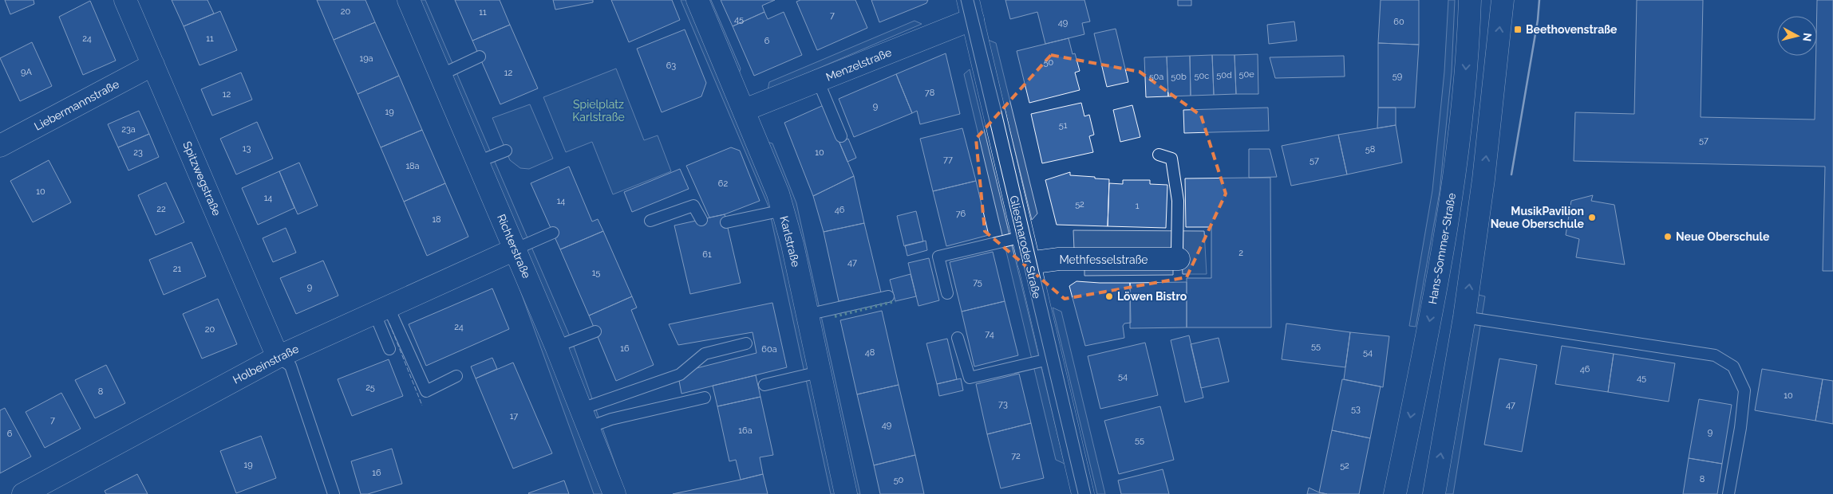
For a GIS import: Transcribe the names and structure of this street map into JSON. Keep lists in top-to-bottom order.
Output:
{
  "streets": {
    "street": [
      "Menzelstraße",
      "Liebermannstraße",
      "Spitzwegstraße",
      "Karlstraße",
      "Richterstraße",
      "Gliesmaroder Straße",
      "Hans-Sommer-Straße",
      "Methfesselstraße",
      "Holbeinstraße"
    ]
  },
  "crossings": [
    ["Menzelstraße", "Karlstraße"],
    ["Menzelstraße", "Gliesmaroder Straße"],
    ["Liebermannstraße", "Spitzwegstraße"],
    ["Spitzwegstraße", "Holbeinstraße"],
    ["Richterstraße", "Holbeinstraße"],
    ["Gliesmaroder Straße", "Methfesselstraße"]
  ],
  "parks": ["Spielplatz Karlstraße"],
  "places": {
    "transit": ["Beethovenstraße"],
    "other": ["MusikPavilion Neue Oberschule", "Neue Oberschule", "Löwen Bistro"]
  },
  "house_numbers": [
    "20",
    "11",
    "7",
    "45",
    "60",
    "49",
    "24",
    "11",
    "6",
    "19a",
    "50",
    "63",
    "9A",
    "12",
    "50e",
    "50d",
    "50c",
    "59",
    "50a",
    "50b",
    "78",
    "12",
    "9",
    "19",
    "51",
    "23a",
    "57",
    "13",
    "58",
    "23",
    "10",
    "77",
    "57",
    "18a",
    "62",
    "10",
    "14",
    "14",
    "52",
    "1",
    "22",
    "46",
    "76",
    "18",
    "2",
    "61",
    "47",
    "21",
    "15",
    "75",
    "9",
    "24",
    "20",
    "74",
    "55",
    "16",
    "60a",
    "48",
    "54",
    "46",
    "54",
    "45",
    "25",
    "8",
    "10",
    "73",
    "47",
    "53",
    "17",
    "7",
    "49",
    "16a",
    "9",
    "6",
    "55",
    "72",
    "19",
    "52",
    "16",
    "8",
    "50"
  ],
  "north": "right"
}
